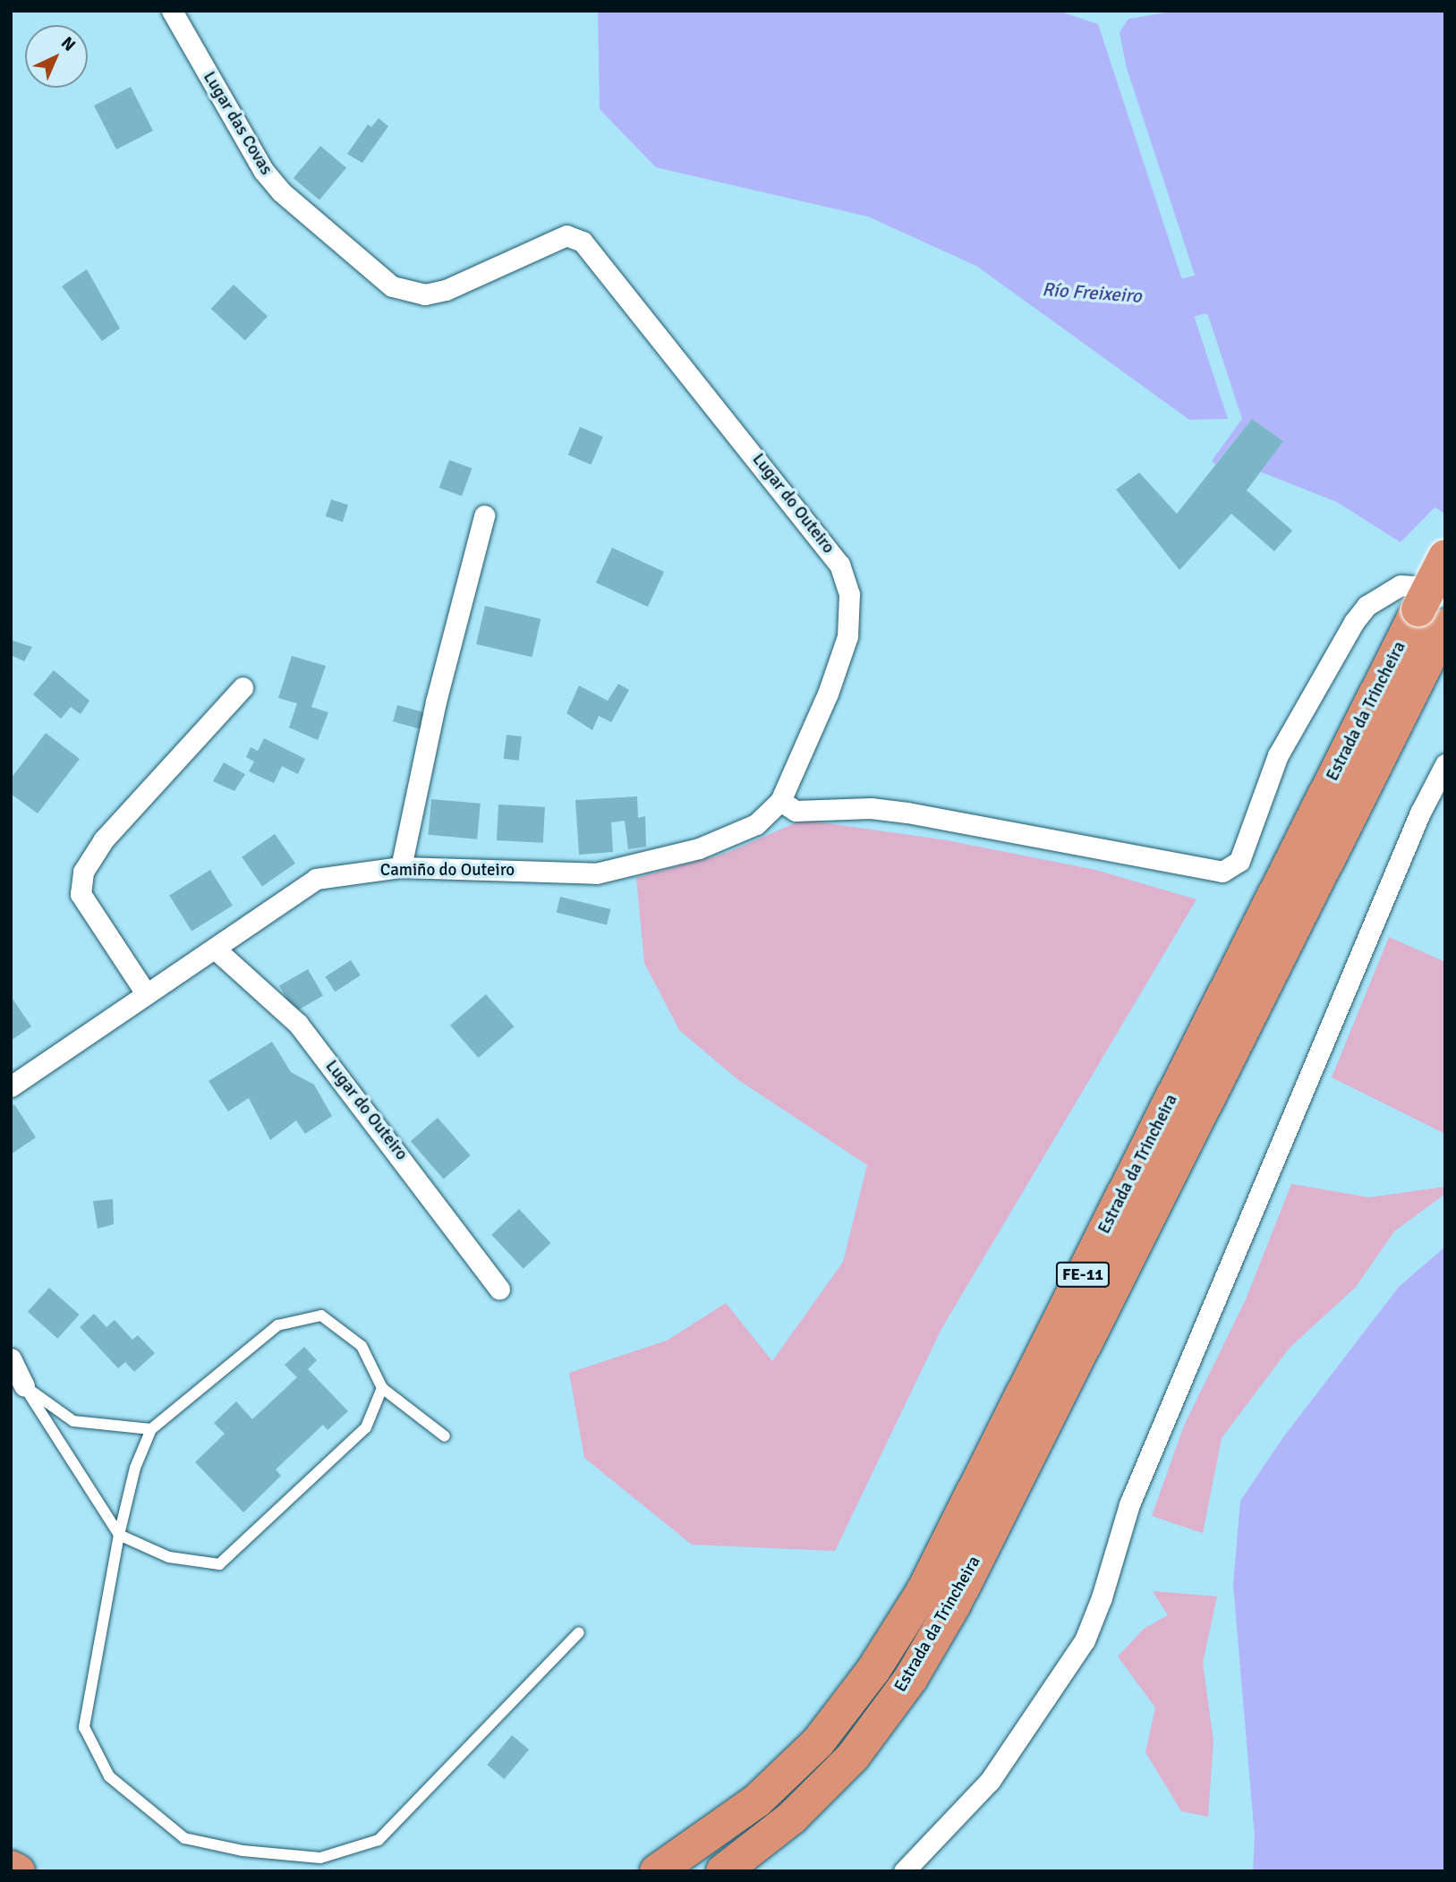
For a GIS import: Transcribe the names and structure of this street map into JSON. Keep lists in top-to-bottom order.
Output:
{
  "streets": {
    "highway": ["Estrada da Trincheira", "FE-11"],
    "street": ["Lugar das Covas", "Lugar do Outeiro", "Camiño do Outeiro"]
  },
  "crossings": [
    ["Lugar das Covas", "Lugar do Outeiro"],
    ["Lugar do Outeiro", "Camiño do Outeiro"]
  ],
  "water": ["Río Freixeiro"],
  "north": "top right"
}
